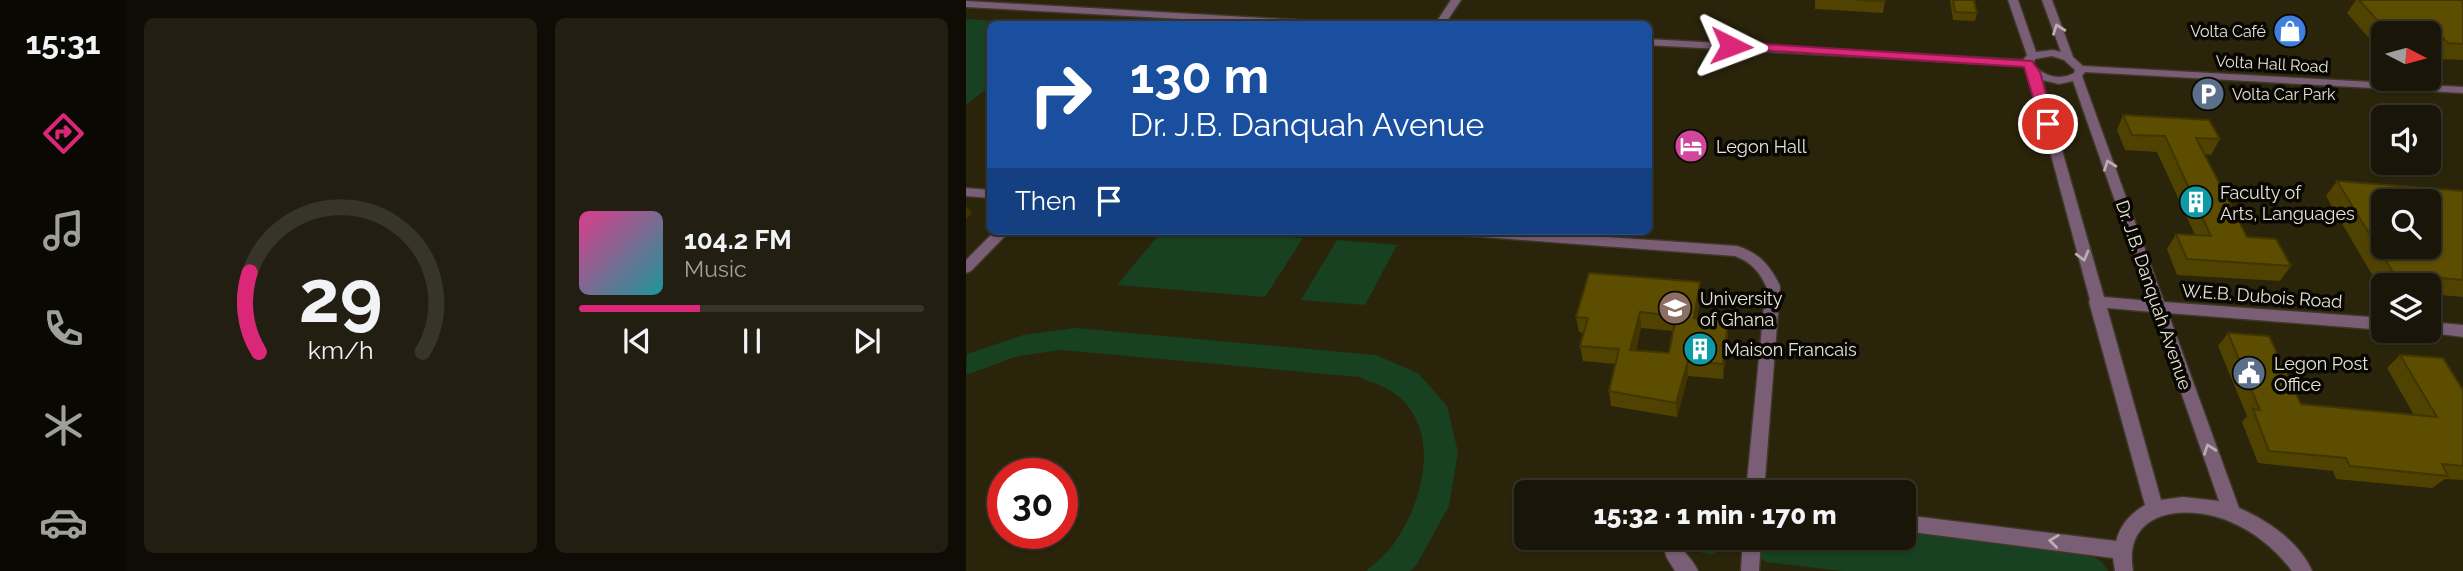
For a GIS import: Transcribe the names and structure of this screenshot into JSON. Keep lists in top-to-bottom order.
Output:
{
  "streets": {
    "street": ["Volta Hall Road", "Dr. J.B. Danquah Avenue", "W.E.B. Dubois Road"]
  },
  "crossings": [
    ["Volta Hall Road", "Dr. J.B. Danquah Avenue"],
    ["Dr. J.B. Danquah Avenue", "W.E.B. Dubois Road"]
  ],
  "places": {
    "shop": ["Volta Café"],
    "parking": ["Volta Car Park"],
    "hotel": ["Legon Hall"],
    "building": ["Faculty of Arts, Languages", "Maison Francais"],
    "school or university": ["University of Ghana"],
    "public building": ["Legon Post Office"]
  },
  "north": "right",
  "page": {
    "tabs": "15:31",
    "turn": ["130 m", "Dr. J.B. Danquah Avenue"],
    "then": "Then",
    "song": ["104.2 FM", "Music"],
    "limit": "30",
    "trip": "15:32 · 1 min · 170 m",
    "gauge": ["29", "km/h"]
  }
}
